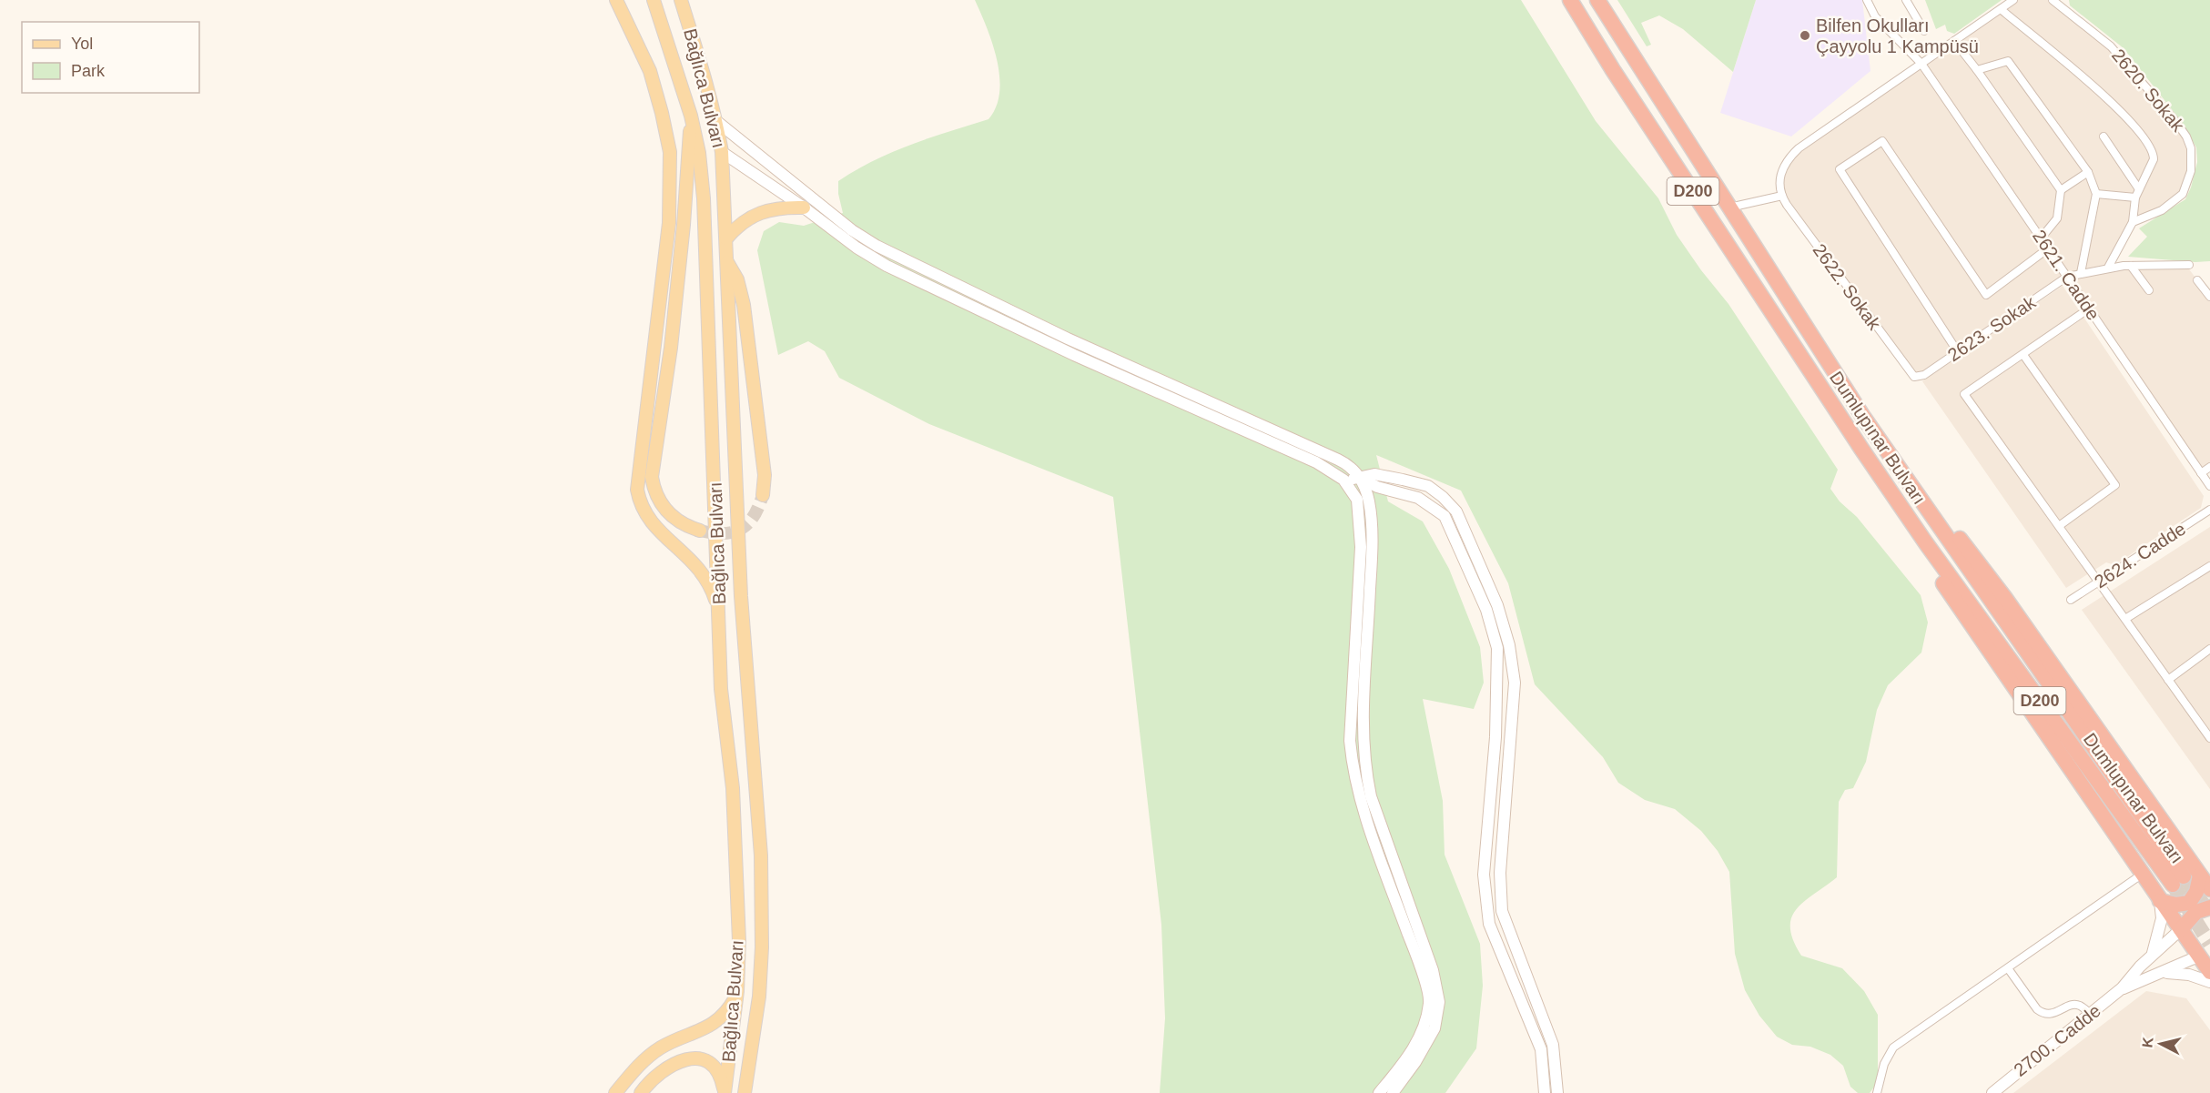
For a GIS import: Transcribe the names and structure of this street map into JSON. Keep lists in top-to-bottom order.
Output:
{
  "streets": {
    "highway": ["D200", "Dumlupınar Bulvarı"],
    "main road": ["Bağlıca Bulvarı"],
    "street": [
      "2620. Sokak",
      "2621. Cadde",
      "2622. Sokak",
      "2623. Sokak",
      "2624. Cadde",
      "2700. Cadde"
    ]
  },
  "crossings": [
    ["2621. Cadde", "2623. Sokak"],
    ["2622. Sokak", "2623. Sokak"]
  ],
  "places": ["Bilfen Okulları Çayyolu 1 Kampüsü"],
  "legend": ["Yol", "Park"],
  "north": "left"
}
